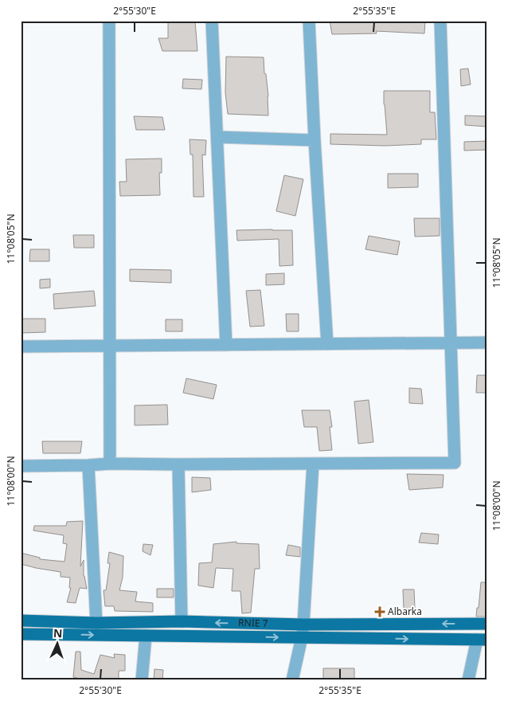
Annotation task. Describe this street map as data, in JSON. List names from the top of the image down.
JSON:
{
  "streets": {
    "main road": ["RNIE 7"]
  },
  "places": {
    "health": ["Albarka"]
  },
  "north": "top",
  "coordinates": [
    "2°55'30\"E",
    "2°55'35\"E",
    "11°08'05\"N",
    "11°08'00\"N"
  ]
}
